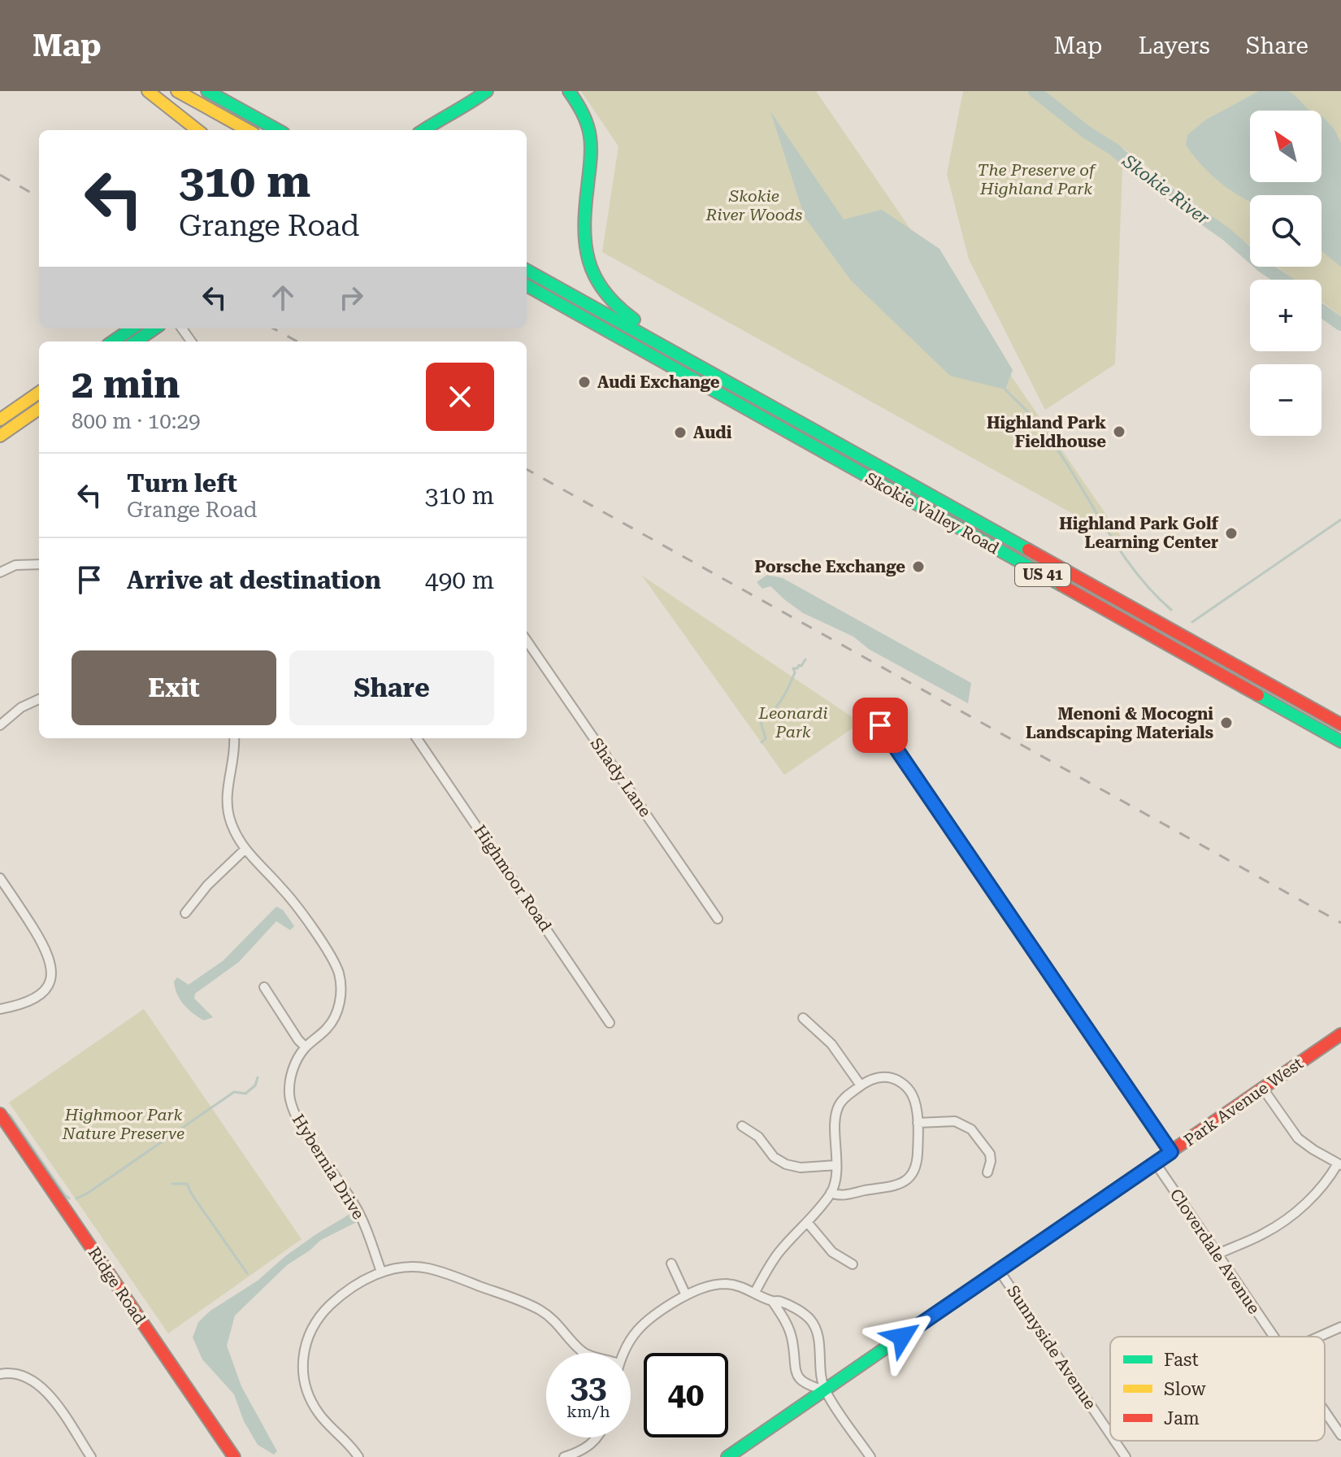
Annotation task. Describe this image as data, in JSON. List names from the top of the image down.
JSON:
{
  "streets": {
    "main road": [
      "Skokie Valley Road",
      "US 41",
      "Park Avenue West",
      "Ridge Road"
    ],
    "street": [
      "Shady Lane",
      "Highmoor Road",
      "Hybernia Drive",
      "Cloverdale Avenue",
      "Sunnyside Avenue"
    ]
  },
  "crossings": [
    ["Park Avenue West", "Cloverdale Avenue"],
    ["Park Avenue West", "Sunnyside Avenue"]
  ],
  "water": ["Skokie River"],
  "parks": [
    "The Preserve of Highland Park",
    "Skokie River Woods",
    "Leonardi Park",
    "Highmoor Park Nature Preserve"
  ],
  "places": [
    "Audi Exchange",
    "Highland Park Fieldhouse",
    "Audi",
    "Highland Park Golf Learning Center",
    "Porsche Exchange",
    "Menoni & Mocogni Landscaping Materials"
  ],
  "legend": ["Fast", "Slow", "Jam"],
  "north": "top left",
  "page": {
    "header": "Map",
    "nav": ["Map", "Layers", "Share"],
    "map_buttons": ["+", "−"],
    "turn": ["310 m", "Grange Road"],
    "heading": ["2 min", "800 m · 10:29"],
    "list": [
      {
        "name": "Turn left",
        "note": "Grange Road",
        "value": "310 m"
      },
      {
        "name": "Arrive at destination",
        "value": "490 m"
      }
    ],
    "buttons": ["Exit", "Share"],
    "speed": "33 km/h",
    "limit": "40"
  }
}
